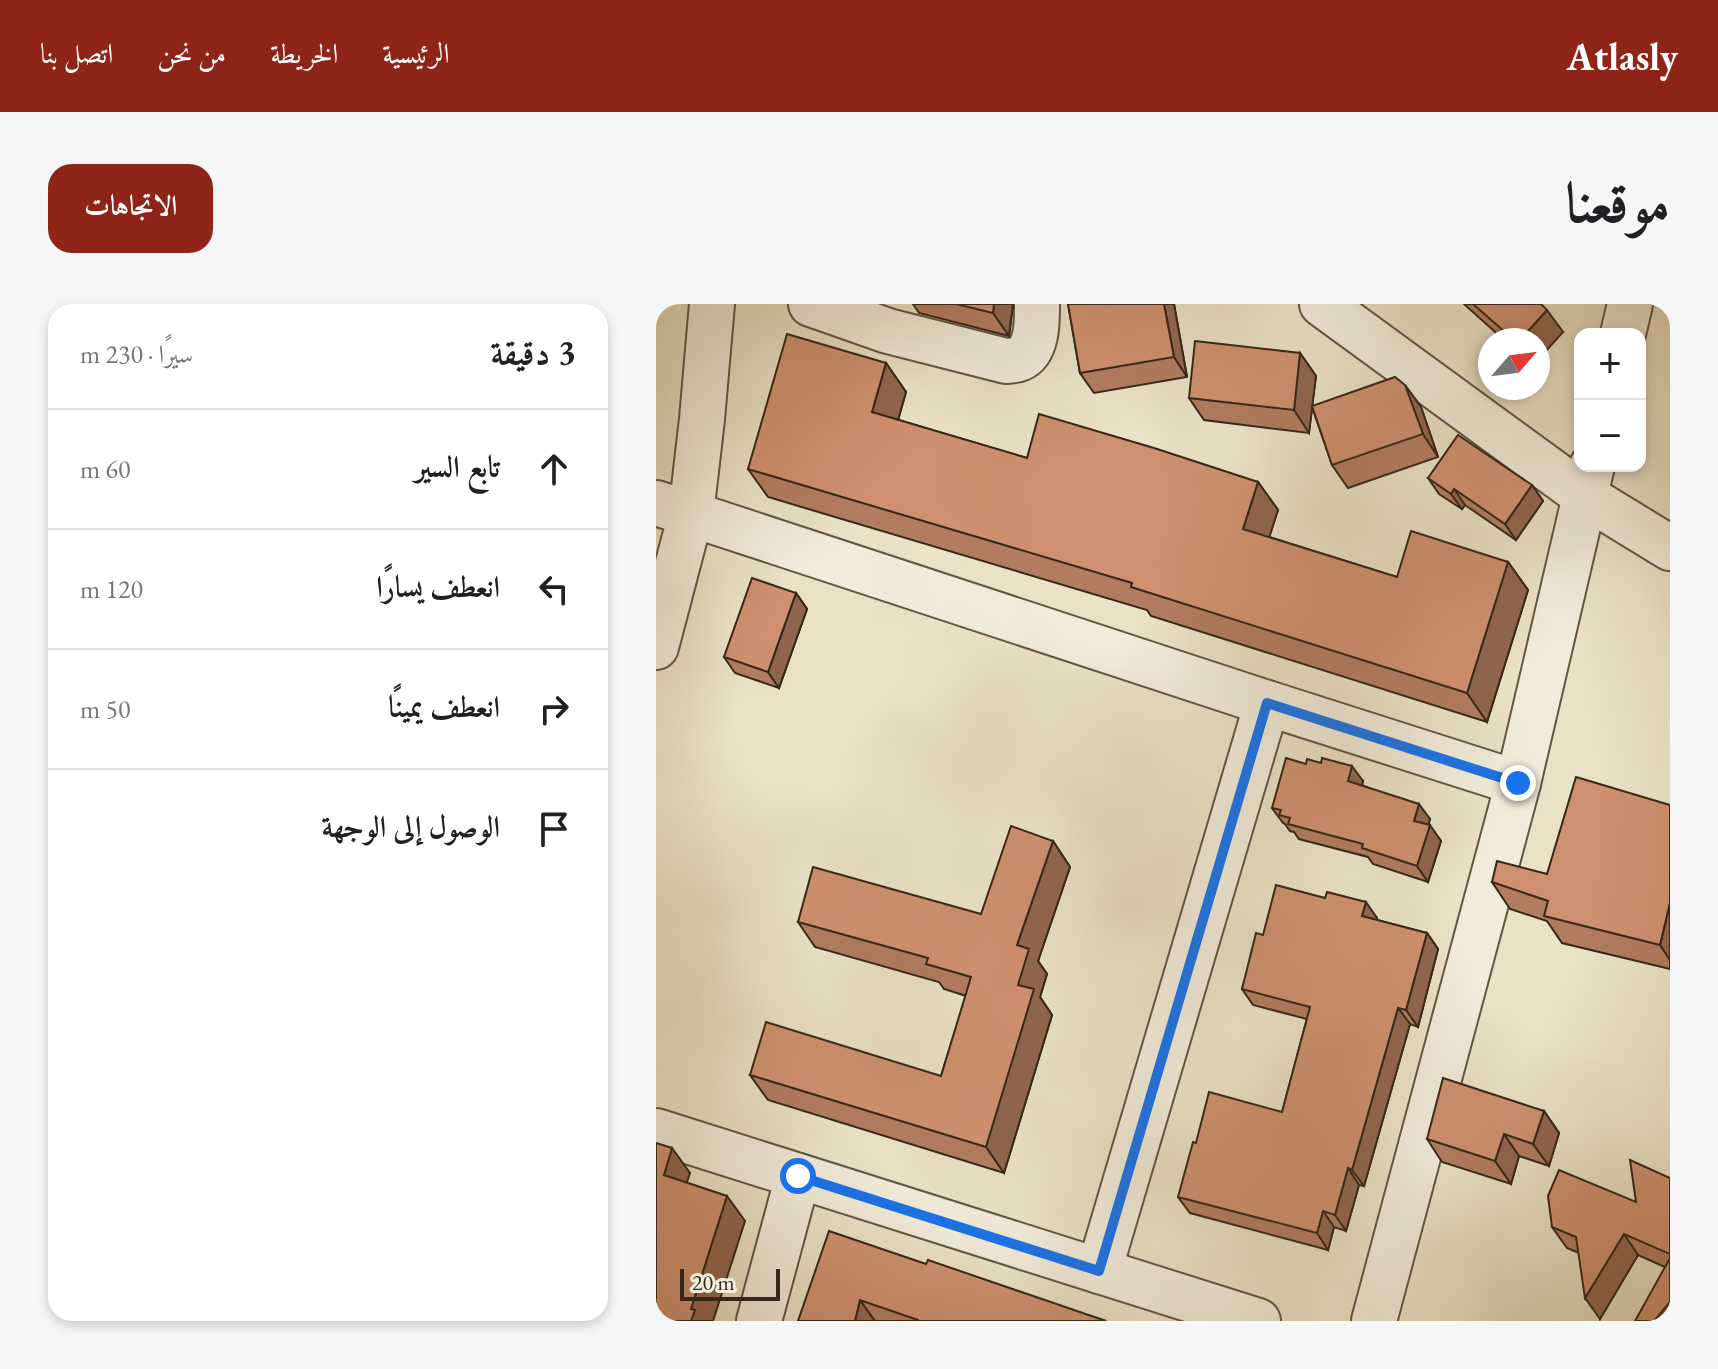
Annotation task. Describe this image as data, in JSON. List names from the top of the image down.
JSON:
{
  "scale_bar": "20 m",
  "north": "top right",
  "page": {
    "header": "Atlasly",
    "nav": [
      "الرئيسية",
      "الخريطة",
      "من نحن",
      "اتصل بنا"
    ],
    "title": "موقعنا",
    "buttons": "الاتجاهات",
    "heading": ["3 دقيقة", "سيرًا · 230 m"],
    "map_buttons": ["+", "−"],
    "list": [
      ["تابع السير", "60 m"],
      ["انعطف يسارًا", "120 m"],
      ["انعطف يمينًا", "50 m"],
      "الوصول إلى الوجهة"
    ],
    "scale": "20 m"
  }
}
